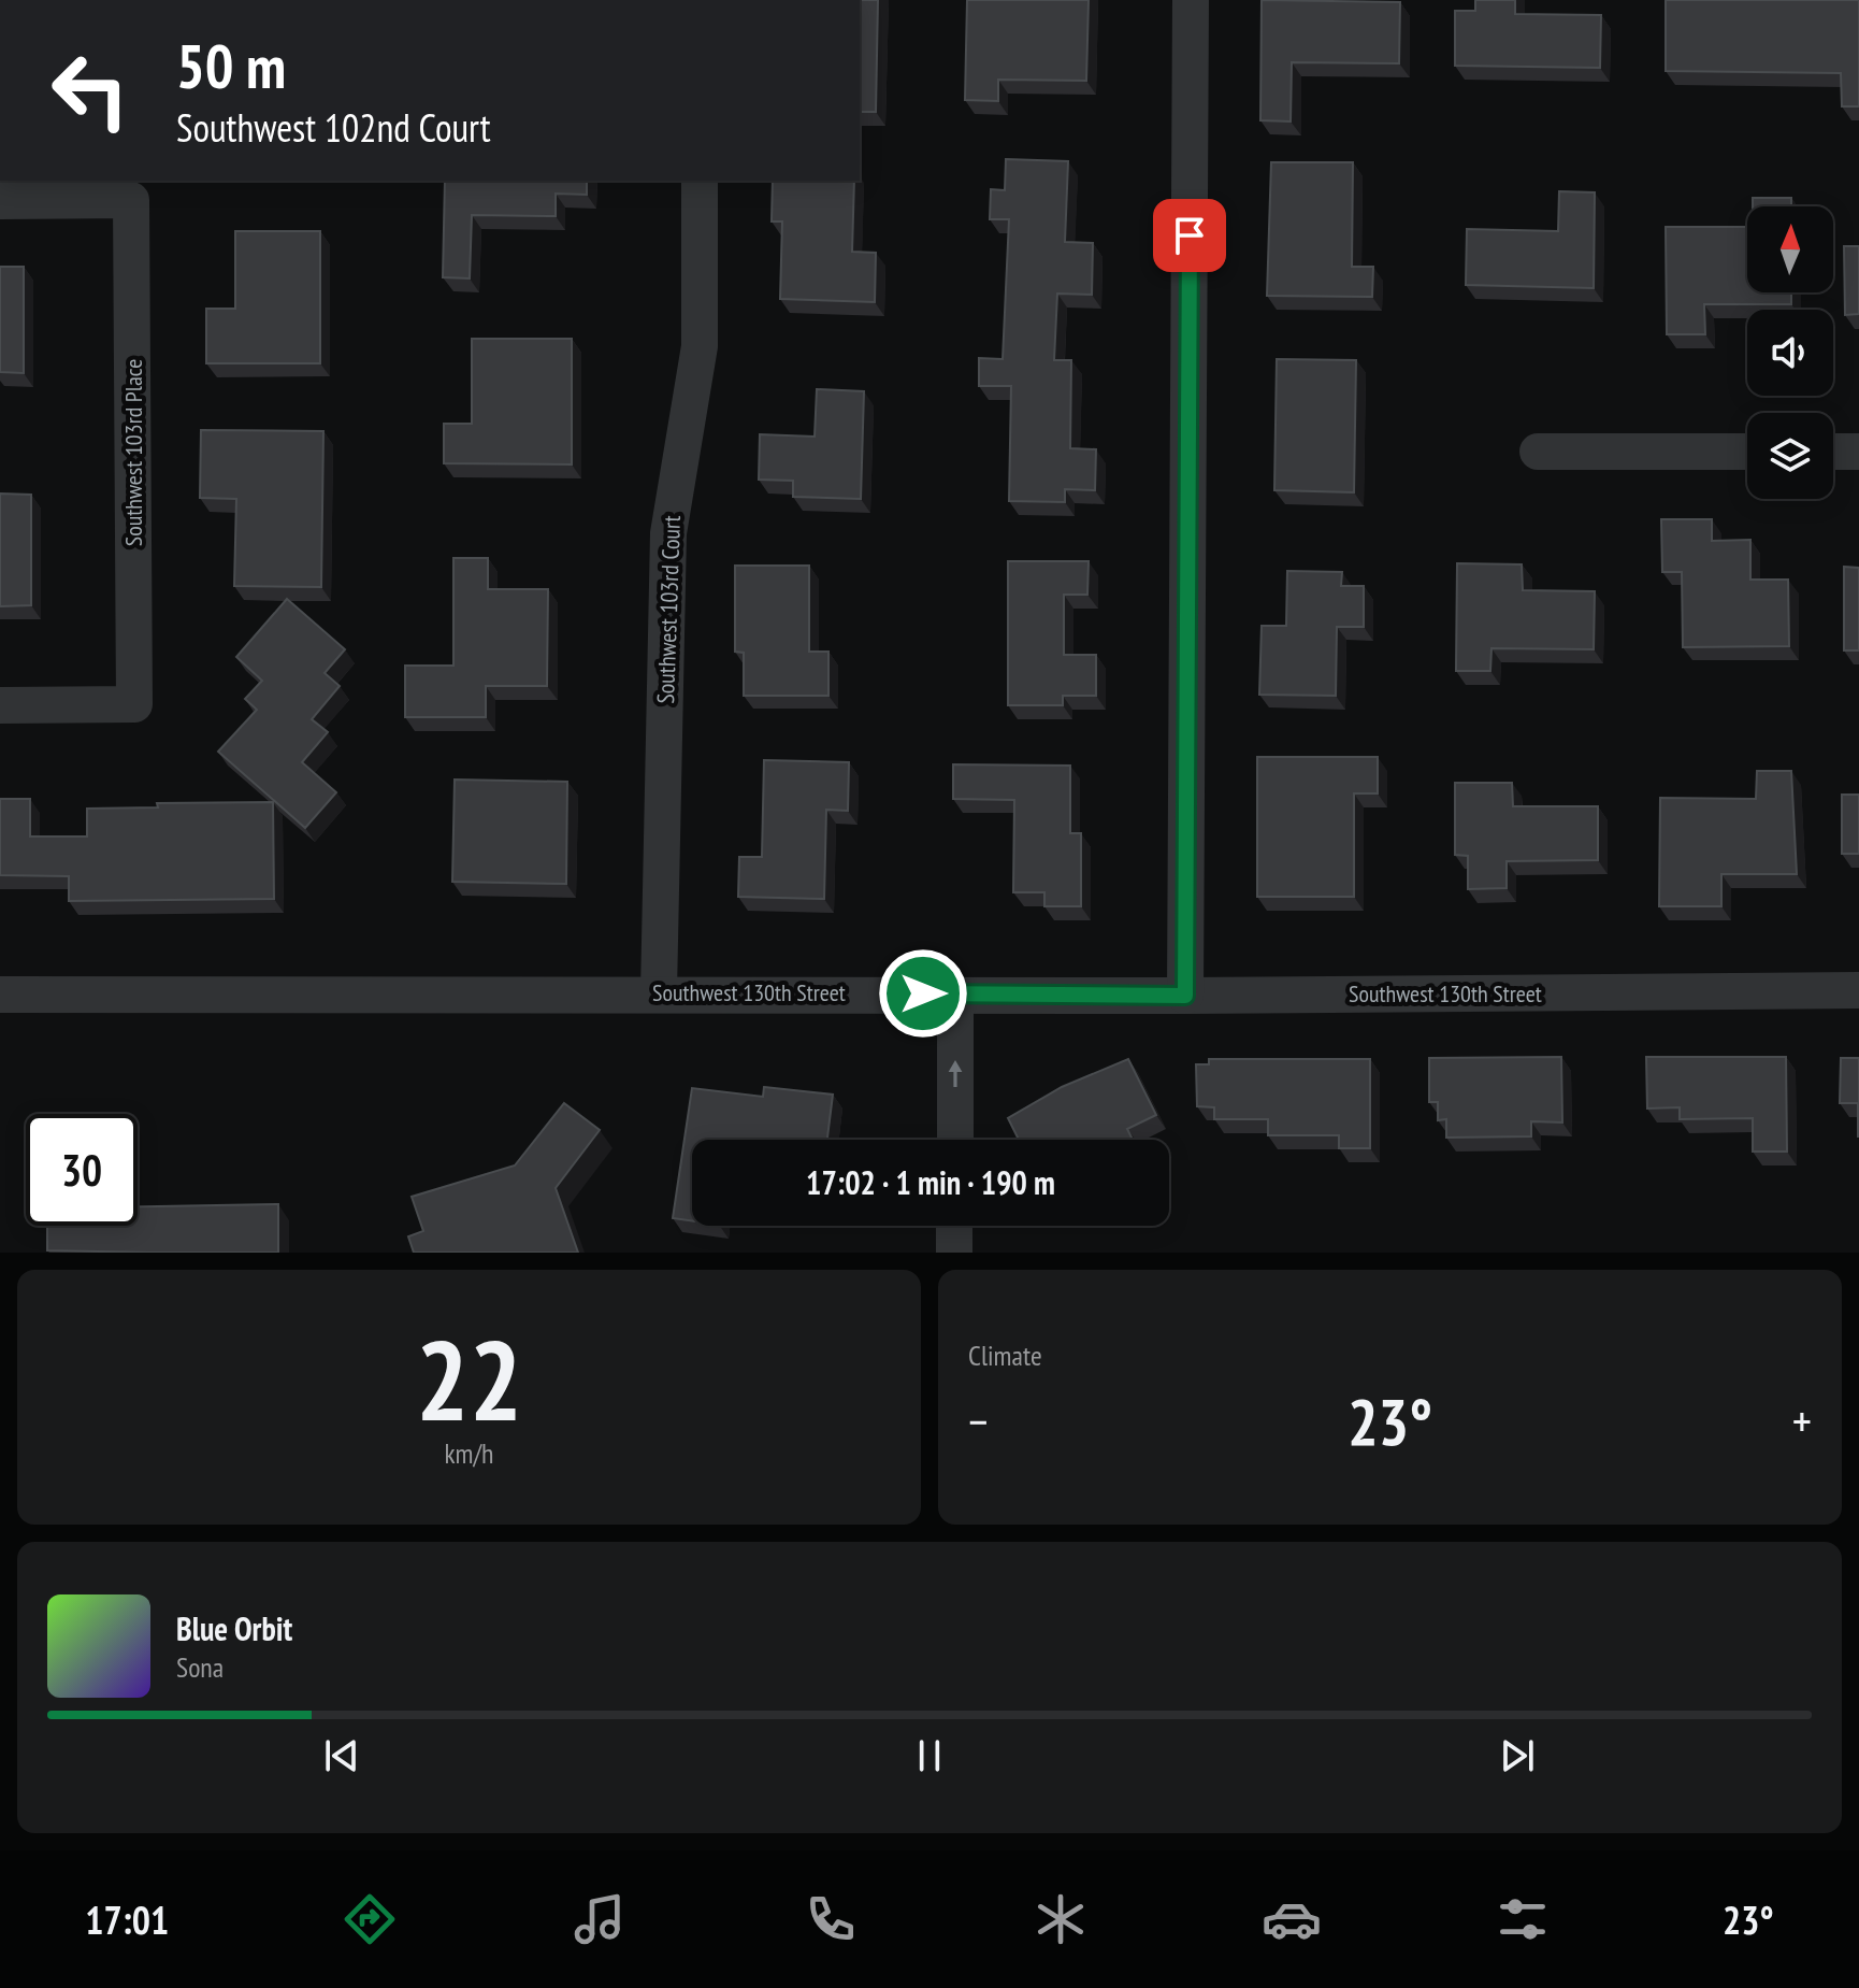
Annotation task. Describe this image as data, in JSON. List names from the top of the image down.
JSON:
{
  "streets": {
    "street": ["Southwest 103rd Place", "Southwest 103rd Court", "Southwest 130th Street"]
  },
  "crossings": [
    ["Southwest 103rd Court", "Southwest 130th Street"]
  ],
  "north": "top",
  "page": {
    "turn": ["50 m", "Southwest 102nd Court"],
    "limit": "30",
    "trip": "17:02 · 1 min · 190 m",
    "tile": [
      ["22", "km/h"],
      "Climate"
    ],
    "heat": ["−", "23°", "+"],
    "song": ["Blue Orbit", "Sona"],
    "tabs": ["17:01", "23°"]
  }
}
